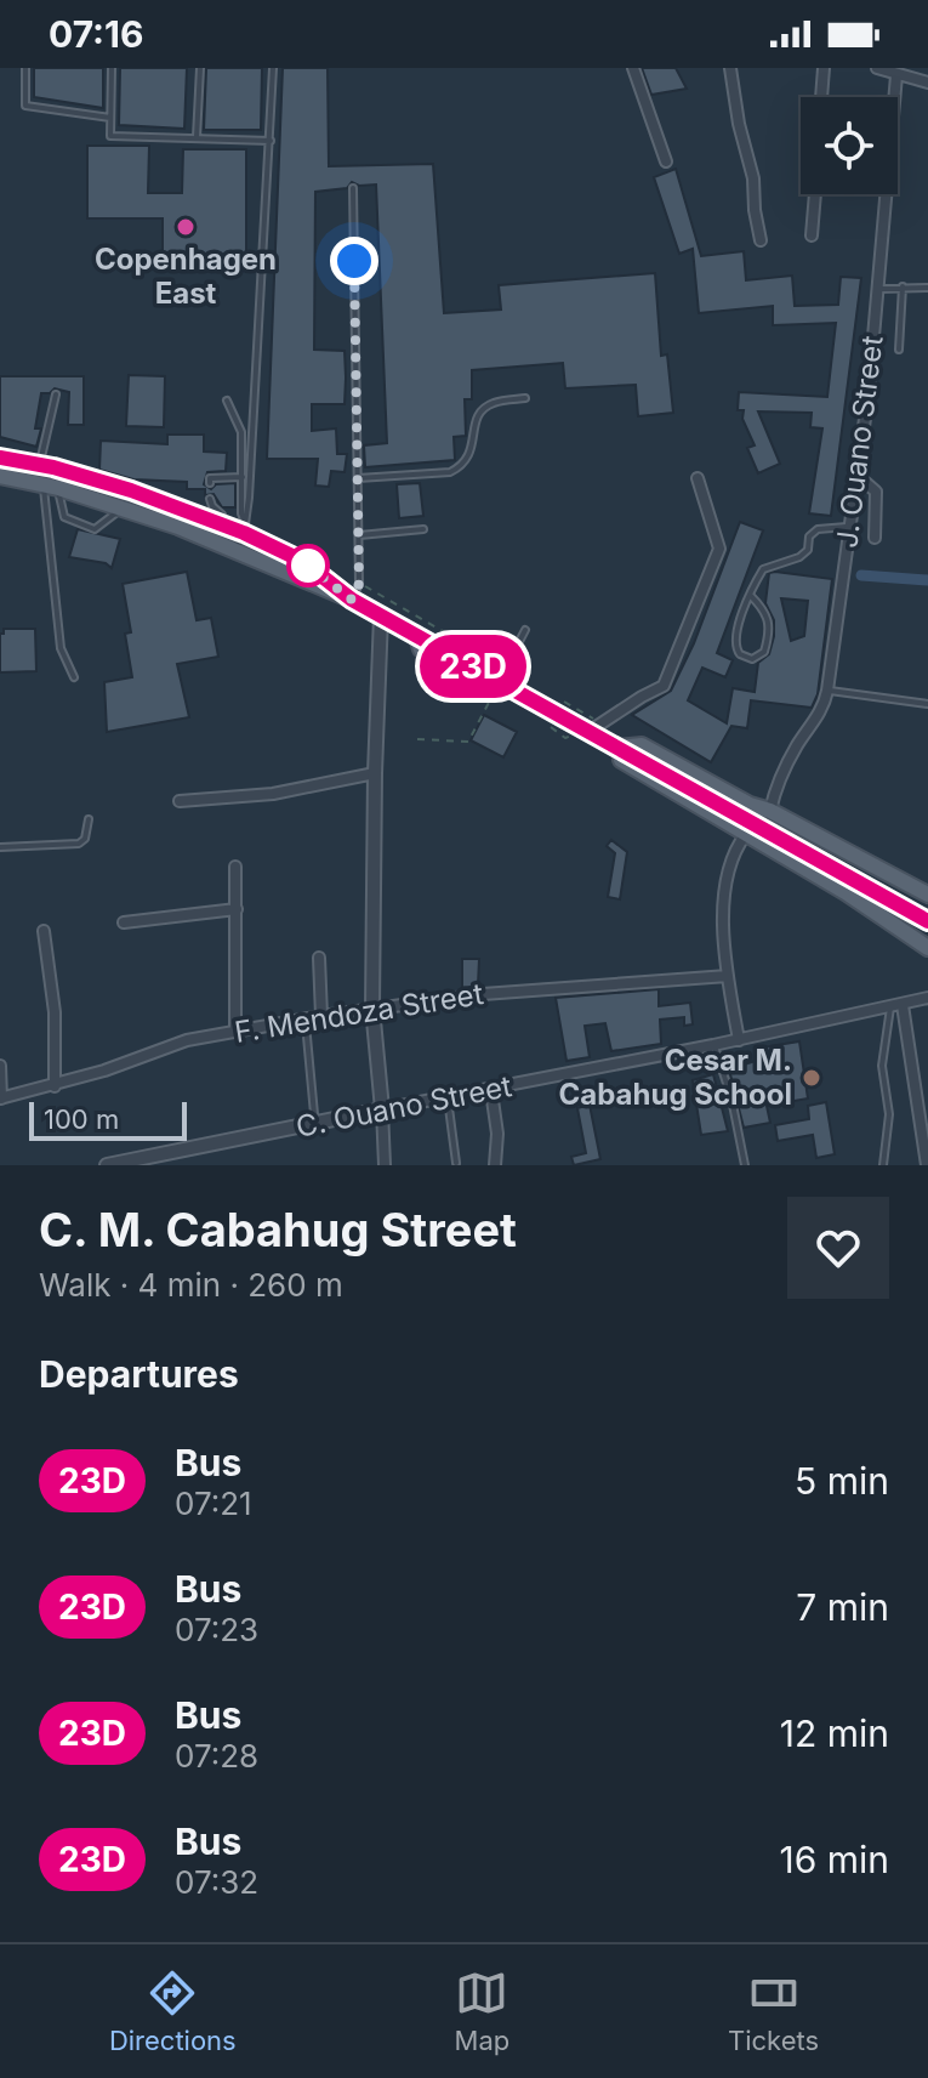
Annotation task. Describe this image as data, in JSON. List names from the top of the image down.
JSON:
{
  "streets": {
    "street": ["J. Ouano Street", "F. Mendoza Street", "C. Ouano Street"]
  },
  "places": ["Copenhagen East", "Cesar M. Cabahug School"],
  "lines": ["bus line 23D"],
  "scale_bar": "100 m",
  "page": {
    "status": "07:16",
    "on_map": "23D",
    "scale": "100 m",
    "heading": [
      ["C. M. Cabahug Street", "Walk · 4 min · 260 m"],
      "Departures"
    ],
    "list": [
      {
        "mark": "23D",
        "name": "Bus",
        "note": "07:21",
        "value": "5 min"
      },
      {
        "mark": "23D",
        "name": "Bus",
        "note": "07:23",
        "value": "7 min"
      },
      {
        "mark": "23D",
        "name": "Bus",
        "note": "07:28",
        "value": "12 min"
      },
      {
        "mark": "23D",
        "name": "Bus",
        "note": "07:32",
        "value": "16 min"
      }
    ],
    "tabs": ["Directions", "Map", "Tickets"]
  }
}
